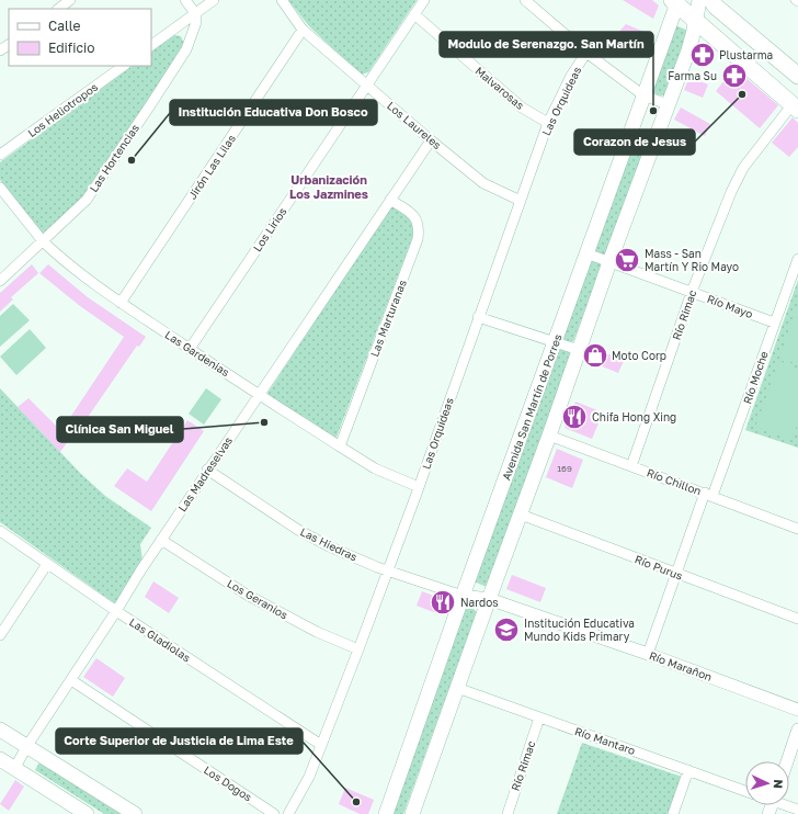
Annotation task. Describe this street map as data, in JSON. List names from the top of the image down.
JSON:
{
  "streets": {
    "main road": ["Avenida San Martín de Porres"],
    "street": [
      "Malvarosas",
      "Las Orquideas",
      "Los Heliotropos",
      "Los Laureles",
      "Las Hortencias",
      "Jirón Las Lilas",
      "Los Lirios",
      "Río Mayo",
      "Río Rimac",
      "Las Marturanas",
      "Las Gardenias",
      "Río Moche",
      "Las Madreselvas",
      "Río Chillon",
      "Las Hiedras",
      "Río Purus",
      "Los Geranios",
      "Las Gladiolas",
      "Río Marañon",
      "Río Mantaro",
      "Los Dogos"
    ]
  },
  "crossings": [
    ["Malvarosas", "Las Orquideas"],
    ["Malvarosas", "Los Lirios"],
    ["Las Orquideas", "Los Laureles"],
    ["Las Orquideas", "Las Gardenias"],
    ["Las Orquideas", "Las Hiedras"],
    ["Las Orquideas", "Los Geranios"],
    ["Las Orquideas", "Las Gladiolas"],
    ["Los Laureles", "Jirón Las Lilas"],
    ["Los Laureles", "Los Lirios"],
    ["Los Laureles", "Las Madreselvas"],
    ["Las Hortencias", "Las Gardenias"],
    ["Jirón Las Lilas", "Las Gardenias"],
    ["Los Lirios", "Las Gardenias"],
    ["Río Mayo", "Río Rimac"],
    ["Río Mayo", "Río Moche"],
    ["Río Mayo", "Avenida San Martín de Porres"],
    ["Río Rimac", "Río Chillon"],
    ["Río Rimac", "Río Mantaro"],
    ["Las Marturanas", "Las Gardenias"],
    ["Las Marturanas", "Las Madreselvas"],
    ["Las Gardenias", "Las Madreselvas"],
    ["Río Moche", "Río Chillon"],
    ["Río Moche", "Río Purus"],
    ["Río Moche", "Río Marañon"],
    ["Avenida San Martín de Porres", "Las Hiedras"],
    ["Avenida San Martín de Porres", "Río Marañon"],
    ["Las Madreselvas", "Las Hiedras"],
    ["Las Madreselvas", "Los Geranios"],
    ["Las Madreselvas", "Las Gladiolas"],
    ["Las Madreselvas", "Los Dogos"],
    ["Las Hiedras", "Río Marañon"]
  ],
  "districts": ["Urbanización Los Jazmines"],
  "places": {
    "pharmacy": ["Plustarma", "Farma Su"],
    "other": [
      "Corazon de Jesus",
      "Modulo de Serenazgo. San Martín",
      "Institución Educativa Don Bosco",
      "Clínica San Miguel",
      "Corte Superior de Justicia de Lima Este"
    ],
    "supermarket": ["Mass - San Martín Y Rio Mayo"],
    "shop": ["Moto Corp"],
    "restaurant": ["Chifa Hong Xing", "Nardos"],
    "school or university": ["Institución Educativa Mundo Kids Primary"]
  },
  "house_numbers": ["169"],
  "legend": ["Calle", "Edificio"],
  "north": "right"
}
